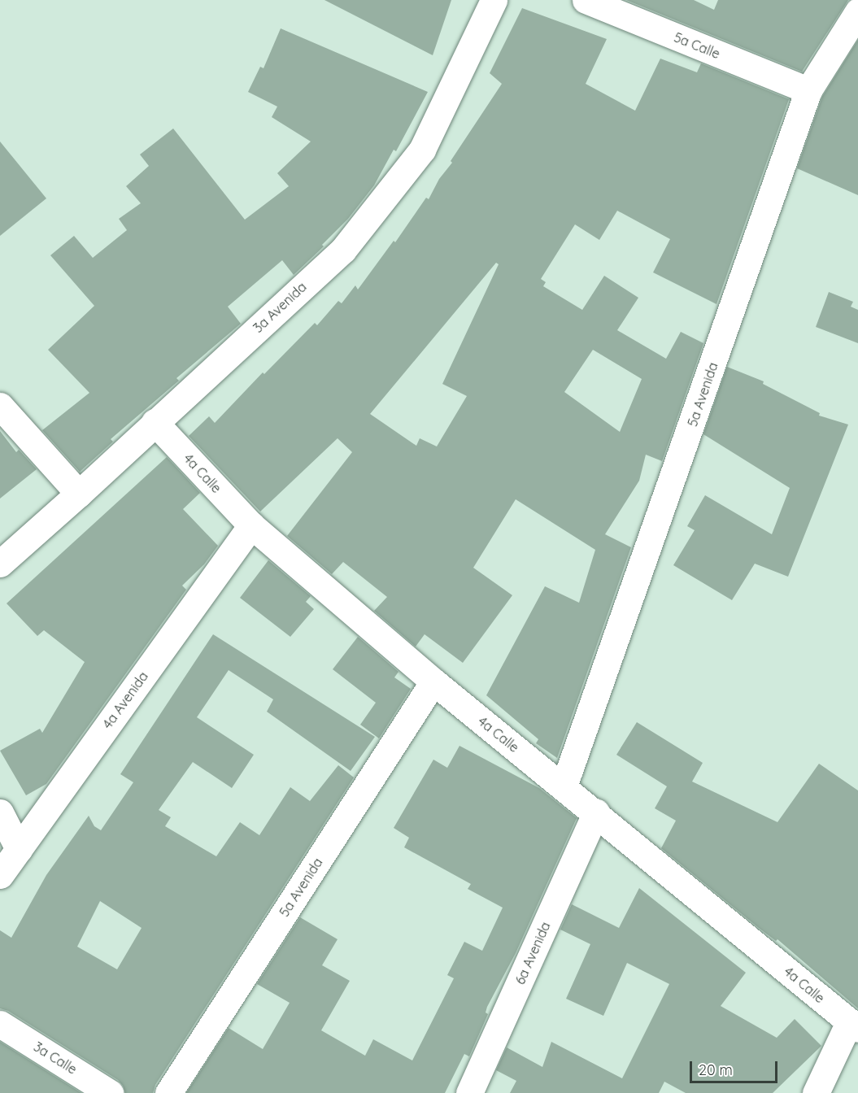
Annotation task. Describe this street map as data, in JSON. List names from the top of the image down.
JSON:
{
  "streets": {
    "street": [
      "5a Calle",
      "3a Avenida",
      "5a Avenida",
      "4a Calle",
      "4a Avenida",
      "6a Avenida",
      "3a Calle"
    ]
  },
  "crossings": [
    ["5a Calle", "5a Avenida"],
    ["3a Avenida", "4a Calle"],
    ["5a Avenida", "4a Calle"],
    ["4a Calle", "4a Avenida"],
    ["4a Calle", "6a Avenida"]
  ],
  "scale_bar": "20 m"
}
